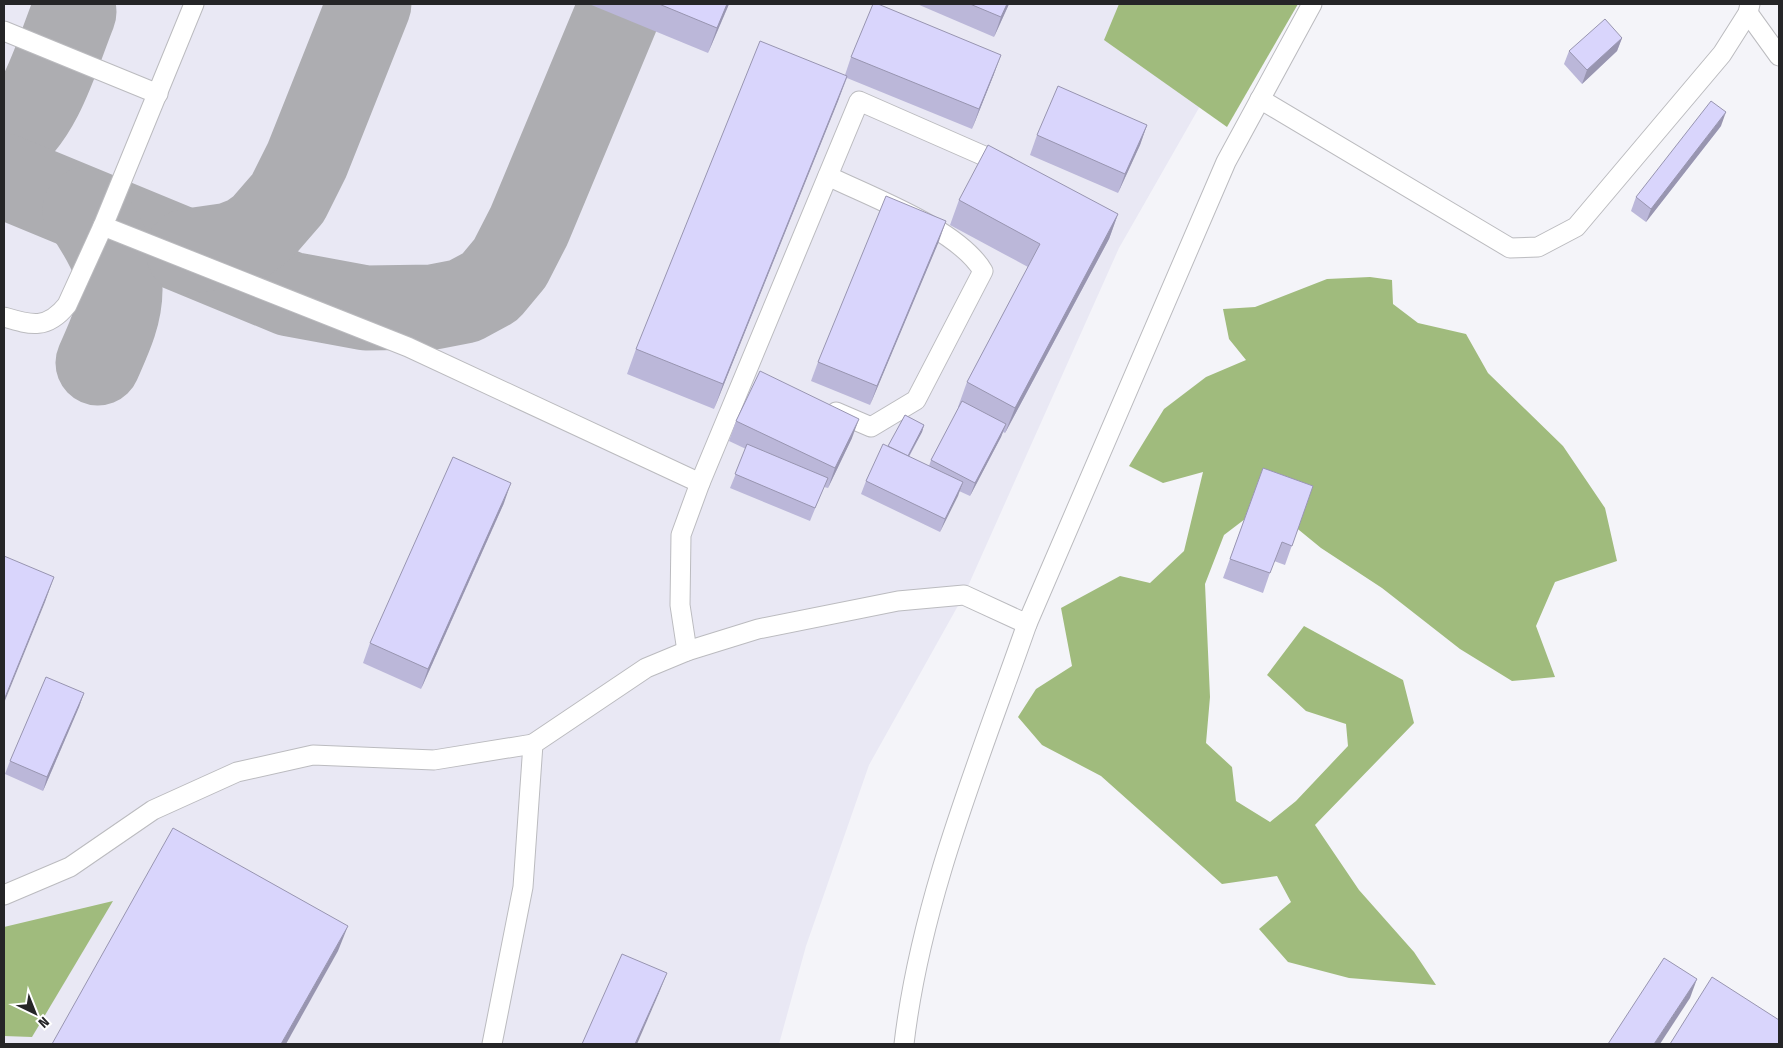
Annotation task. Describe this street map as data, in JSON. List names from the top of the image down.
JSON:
{
  "north": "bottom right"
}
